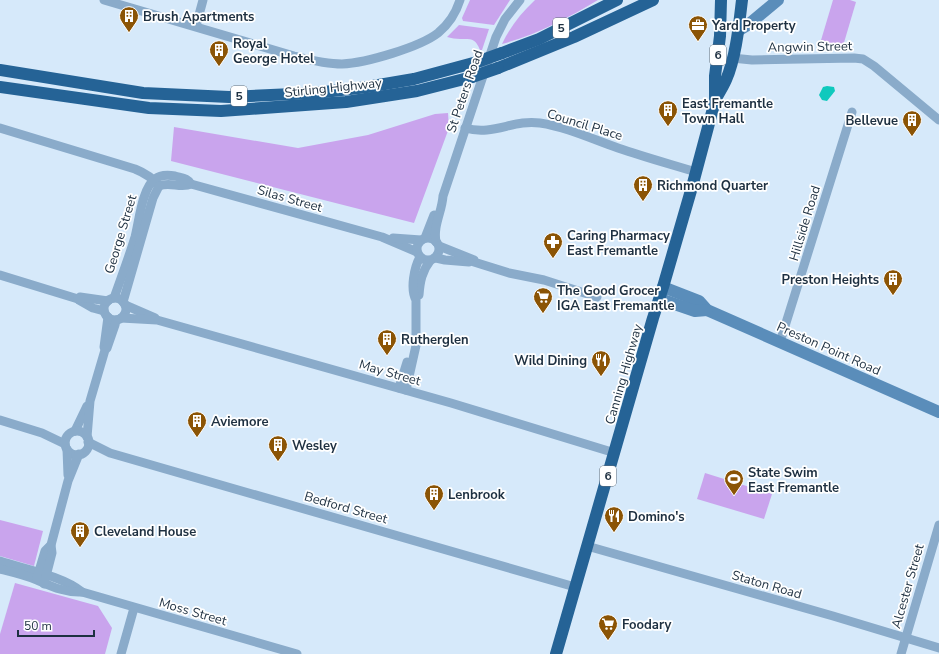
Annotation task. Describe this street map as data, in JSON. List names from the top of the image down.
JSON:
{
  "streets": {
    "highway": [
      "5",
      "6",
      "Stirling Highway",
      "Canning Highway"
    ],
    "main road": ["Preston Point Road"],
    "street": [
      "Angwin Street",
      "St Peters Road",
      "Council Place",
      "Silas Street",
      "Hillside Road",
      "George Street",
      "May Street",
      "Bedford Street",
      "Staton Road",
      "Alcester Street",
      "Moss Street"
    ]
  },
  "crossings": [
    ["Angwin Street", "Canning Highway"],
    ["St Peters Road", "Council Place"],
    ["St Peters Road", "Silas Street"],
    ["Council Place", "Canning Highway"],
    ["Silas Street", "George Street"],
    ["Hillside Road", "Preston Point Road"],
    ["George Street", "May Street"],
    ["Preston Point Road", "Canning Highway"],
    ["May Street", "Canning Highway"],
    ["Canning Highway", "Bedford Street"],
    ["Canning Highway", "Staton Road"],
    ["Staton Road", "Alcester Street"]
  ],
  "places": {
    "building": [
      "Brush Apartments",
      "Royal George Hotel",
      "East Fremantle Town Hall",
      "Bellevue",
      "Richmond Quarter",
      "Preston Heights",
      "Rutherglen",
      "Aviemore",
      "Wesley",
      "Lenbrook",
      "Cleveland House"
    ],
    "office": ["Yard Property"],
    "pharmacy": ["Caring Pharmacy East Fremantle"],
    "supermarket": ["The Good Grocer IGA East Fremantle", "Foodary"],
    "restaurant": ["Wild Dining", "Domino's"],
    "sports": ["State Swim East Fremantle"]
  },
  "scale_bar": "50 m"
}
